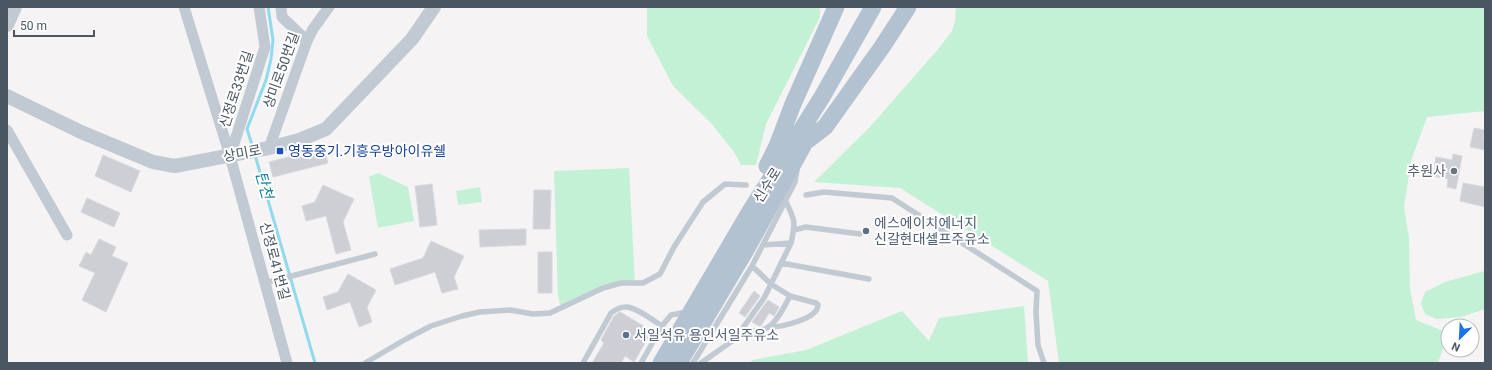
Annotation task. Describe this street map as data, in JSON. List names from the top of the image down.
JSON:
{
  "streets": {
    "main road": ["신수로"],
    "street": [
      "상미로50번길",
      "신정로33번길",
      "상미로",
      "신정로41번길"
    ]
  },
  "crossings": [
    ["상미로50번길", "상미로"],
    ["신정로33번길", "상미로"],
    ["신정로33번길", "신정로41번길"],
    ["상미로", "신정로41번길"]
  ],
  "water": ["탄천"],
  "places": {
    "transit": ["영동중기.기흥우방아이유쉘"],
    "other": ["추원사", "에스에이치에너지 신갈현대셀프주유소", "서일석유 용인서일주유소"]
  },
  "scale_bar": "50 m",
  "north": "bottom left"
}
